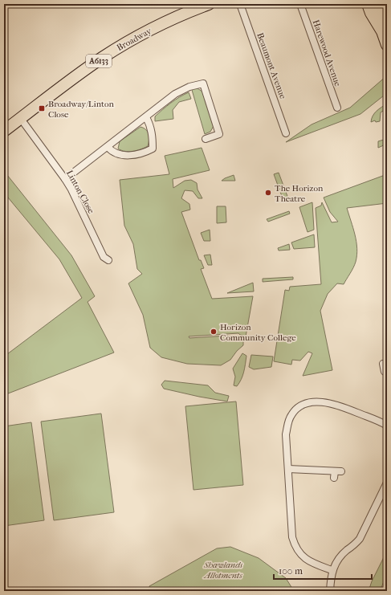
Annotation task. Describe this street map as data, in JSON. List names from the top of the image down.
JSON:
{
  "streets": {
    "highway": ["Broadway", "A6133"],
    "street": ["Harewood Avenue", "Beaumont Avenue", "Linton Close"]
  },
  "crossings": [
    ["Broadway", "Linton Close"]
  ],
  "parks": ["Shawlands Allotments"],
  "places": {
    "transit": ["Broadway/Linton Close"],
    "other": ["The Horizon Theatre", "Horizon Community College"]
  },
  "scale_bar": "100 m"
}
